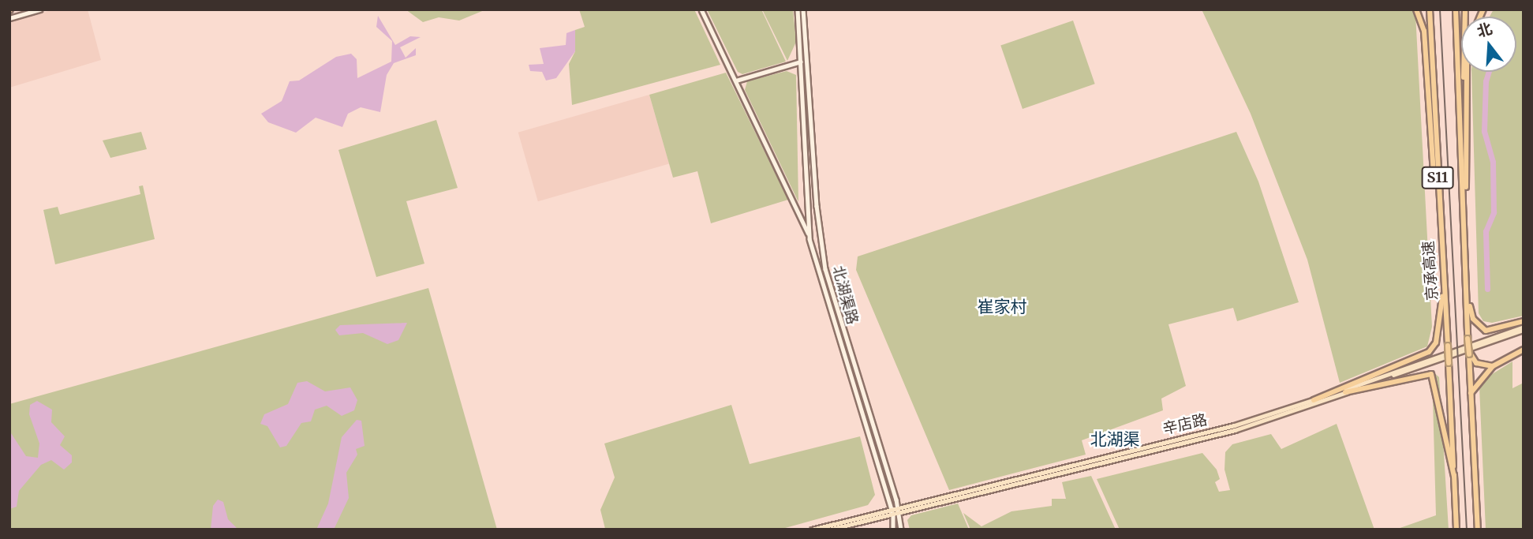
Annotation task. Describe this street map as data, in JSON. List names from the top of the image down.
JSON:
{
  "streets": {
    "highway": ["S11", "京承高速"],
    "main road": ["北湖渠路", "辛店路"]
  },
  "crossings": [
    ["北湖渠路", "辛店路"]
  ],
  "districts": ["崔家村", "北湖渠"],
  "north": "top"
}
